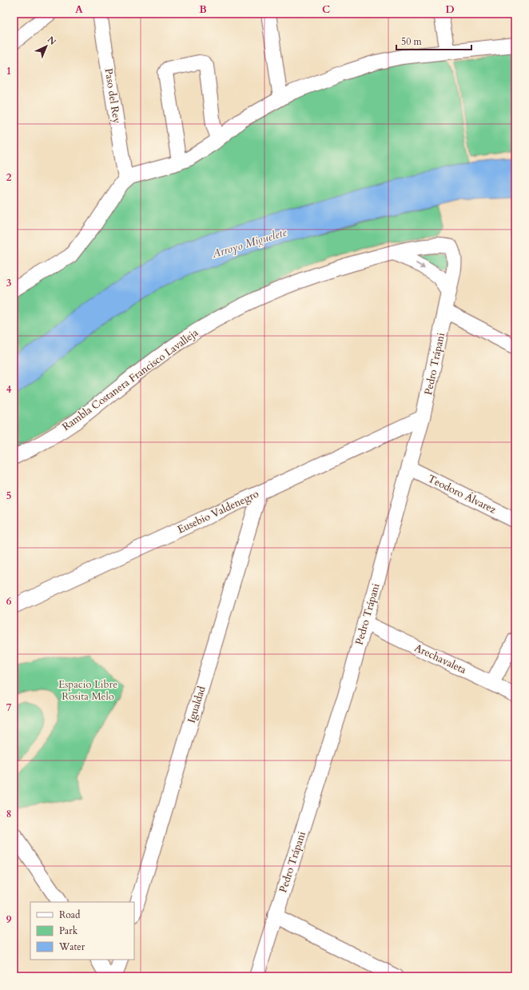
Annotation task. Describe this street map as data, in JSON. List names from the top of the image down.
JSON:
{
  "streets": {
    "street": [
      "Paso del Rey",
      "Pedro Trápani",
      "Rambla Costanera Francisco Lavalleja",
      "Teodoro Álvarez",
      "Eusebio Valdenegro",
      "Arechavaleta",
      "Igualdad"
    ]
  },
  "crossings": [
    ["Pedro Trápani", "Rambla Costanera Francisco Lavalleja"],
    ["Pedro Trápani", "Teodoro Álvarez"],
    ["Pedro Trápani", "Eusebio Valdenegro"],
    ["Pedro Trápani", "Arechavaleta"],
    ["Eusebio Valdenegro", "Igualdad"]
  ],
  "water": ["Arroyo Miguelete"],
  "parks": ["Espacio Libre Rosita Melo"],
  "legend": ["Road", "Park", "Water"],
  "scale_bar": "50 m",
  "north": "top right",
  "grid": {
    "columns": [
      "A",
      "B",
      "C",
      "D"
    ],
    "rows": [
      "1",
      "2",
      "3",
      "4",
      "5",
      "6",
      "7",
      "8",
      "9"
    ]
  }
}
